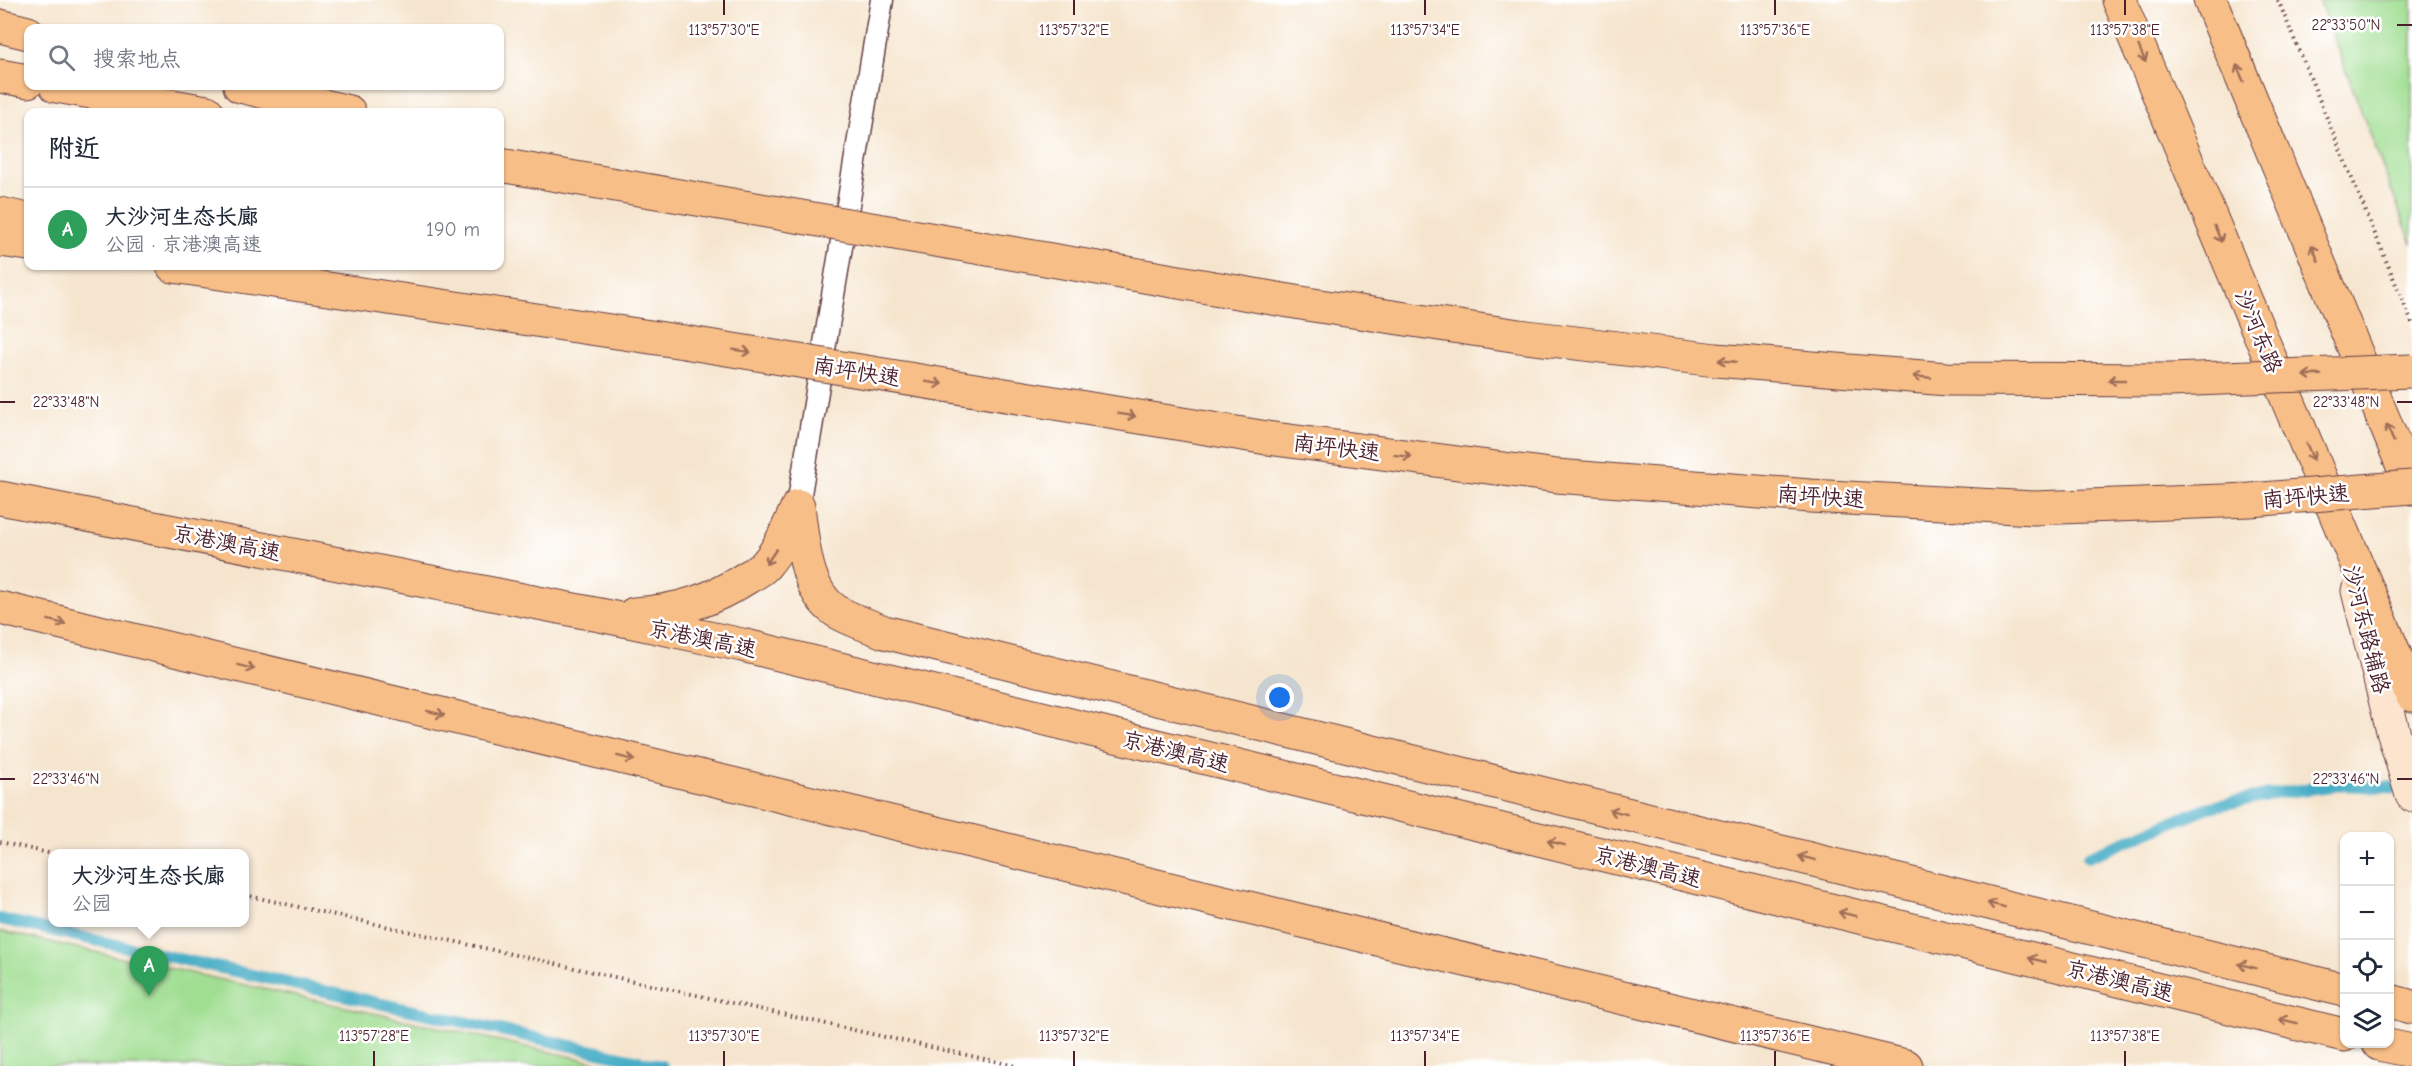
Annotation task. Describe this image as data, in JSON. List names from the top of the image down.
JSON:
{
  "streets": {
    "main road": [
      "沙河东路",
      "南坪快速",
      "京港澳高速",
      "沙河东路辅路"
    ]
  },
  "crossings": [
    ["沙河东路", "沙河东路辅路"]
  ],
  "page": {
    "search": "搜索地点",
    "heading": "附近",
    "list": [
      {
        "mark": "A",
        "name": "大沙河生态长廊",
        "note": "公园 · 京港澳高速",
        "value": "190 m"
      }
    ],
    "map_buttons": ["+", "−"],
    "popup": ["大沙河生态长廊", "公园"],
    "pins": "A"
  },
  "coordinates": [
    "22°33'50\"N",
    "113°57'30\"E",
    "113°57'32\"E",
    "113°57'34\"E",
    "113°57'36\"E",
    "113°57'38\"E",
    "22°33'48\"N",
    "22°33'46\"N",
    "113°57'28\"E"
  ]
}
